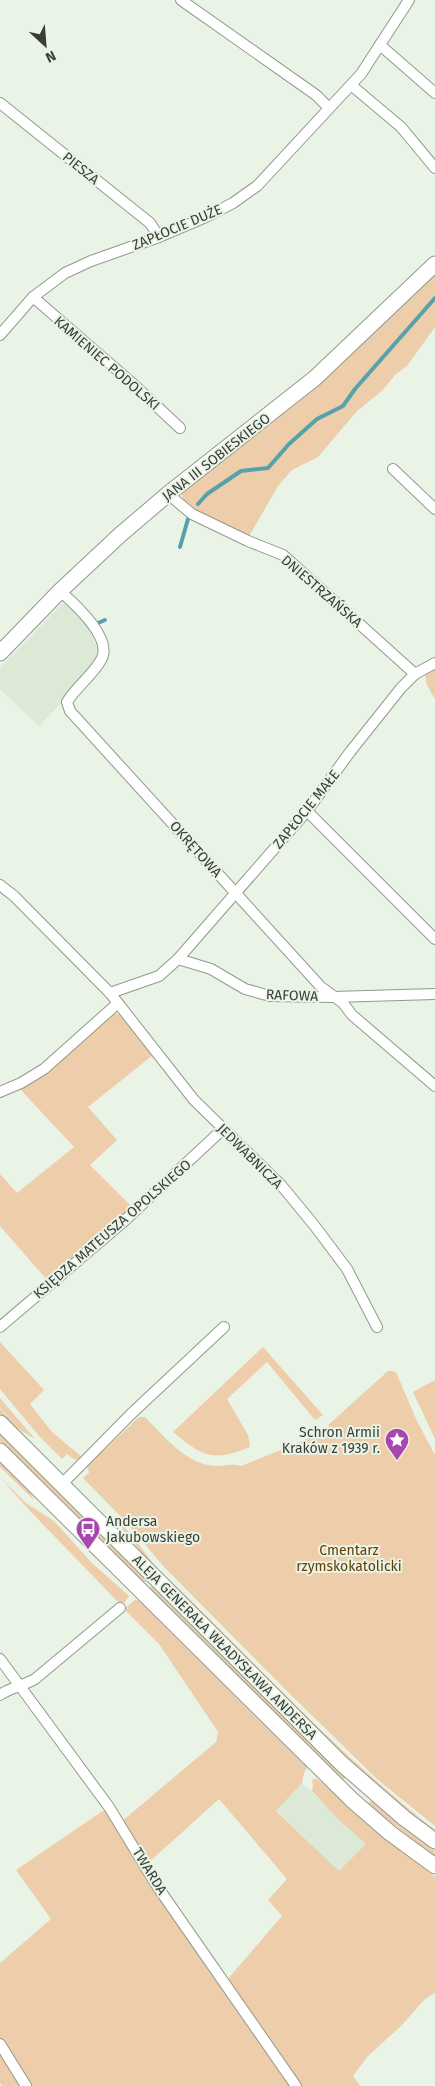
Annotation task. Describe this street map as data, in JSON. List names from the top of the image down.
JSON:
{
  "streets": {
    "main road": ["JANA III SOBIESKIEGO", "ALEJA GENERAŁA WŁADYSŁAWA ANDERSA"],
    "street": [
      "PIESZA",
      "ZAPŁOCIE DUŻE",
      "KAMIENIEC PODOLSKI",
      "DNIESTRZAŃSKA",
      "ZAPŁOCIE MAŁE",
      "OKRĘTOWA",
      "RAFOWA",
      "JEDWABNICZA",
      "KSIĘDZA MATEUSZA OPOLSKIEGO",
      "TWARDA"
    ]
  },
  "crossings": [
    ["PIESZA", "ZAPŁOCIE DUŻE"],
    ["ZAPŁOCIE DUŻE", "KAMIENIEC PODOLSKI"],
    ["JANA III SOBIESKIEGO", "DNIESTRZAŃSKA"],
    ["JANA III SOBIESKIEGO", "OKRĘTOWA"],
    ["DNIESTRZAŃSKA", "ZAPŁOCIE MAŁE"],
    ["ZAPŁOCIE MAŁE", "OKRĘTOWA"],
    ["ZAPŁOCIE MAŁE", "RAFOWA"],
    ["OKRĘTOWA", "RAFOWA"],
    ["JEDWABNICZA", "KSIĘDZA MATEUSZA OPOLSKIEGO"]
  ],
  "parks": ["Cmentarz rzymskokatolicki"],
  "places": {
    "place": ["Schron Armii Kraków z 1939 r."],
    "bus stop": ["Andersa Jakubowskiego"]
  },
  "north": "bottom right"
}
